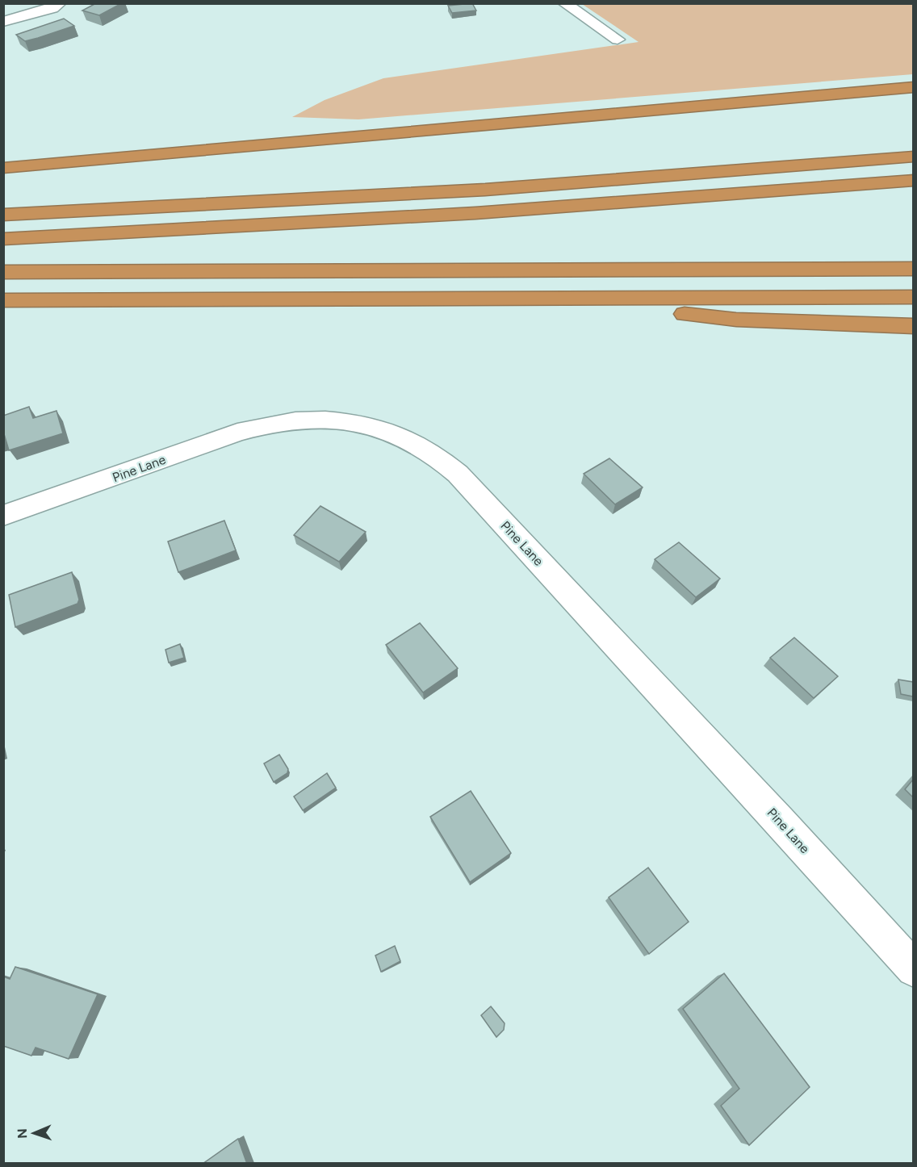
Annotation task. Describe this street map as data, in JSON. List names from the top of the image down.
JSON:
{
  "streets": {
    "street": ["Pine Lane"]
  },
  "north": "left"
}
